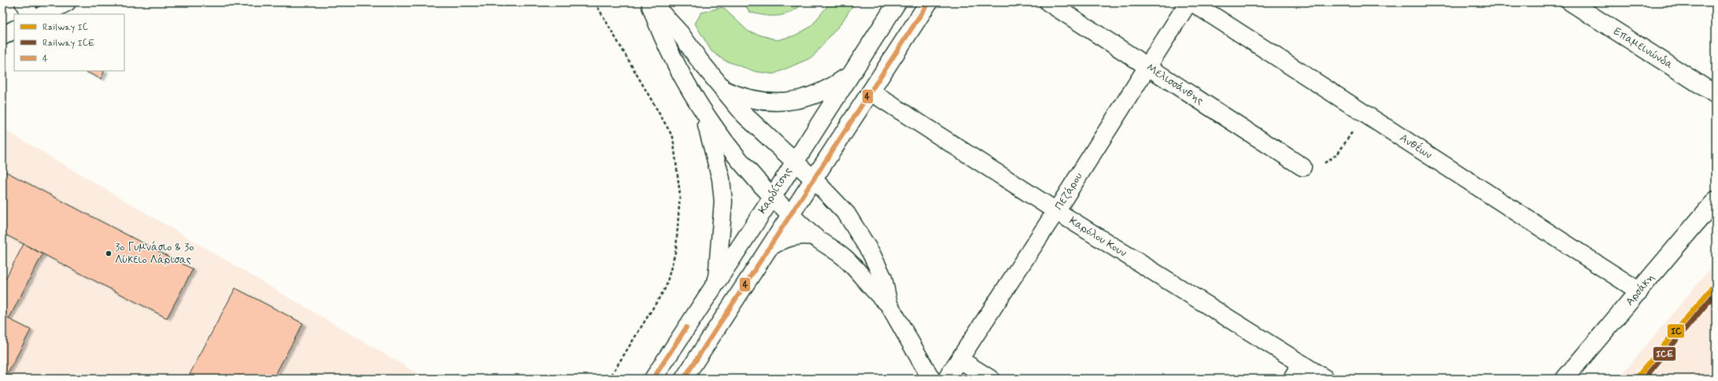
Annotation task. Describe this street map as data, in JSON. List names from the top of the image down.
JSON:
{
  "streets": {
    "street": [
      "Επαμεινώνδα",
      "Μελισσάνθης",
      "Ανθέων",
      "Καρδίτσης",
      "Πεζάρου",
      "Καρόλου Κουν",
      "Αρσάκη"
    ]
  },
  "crossings": [
    ["Μελισσάνθης", "Πεζάρου"],
    ["Ανθέων", "Αρσάκη"],
    ["Πεζάρου", "Καρόλου Κουν"]
  ],
  "places": ["3ο Γυμνάσιο & 3ο Λύκειο Λάρισας"],
  "lines": ["transit line 4", "rail line IC", "rail line ICE"],
  "legend": ["Railway IC", "Railway ICE", "4"]
}
